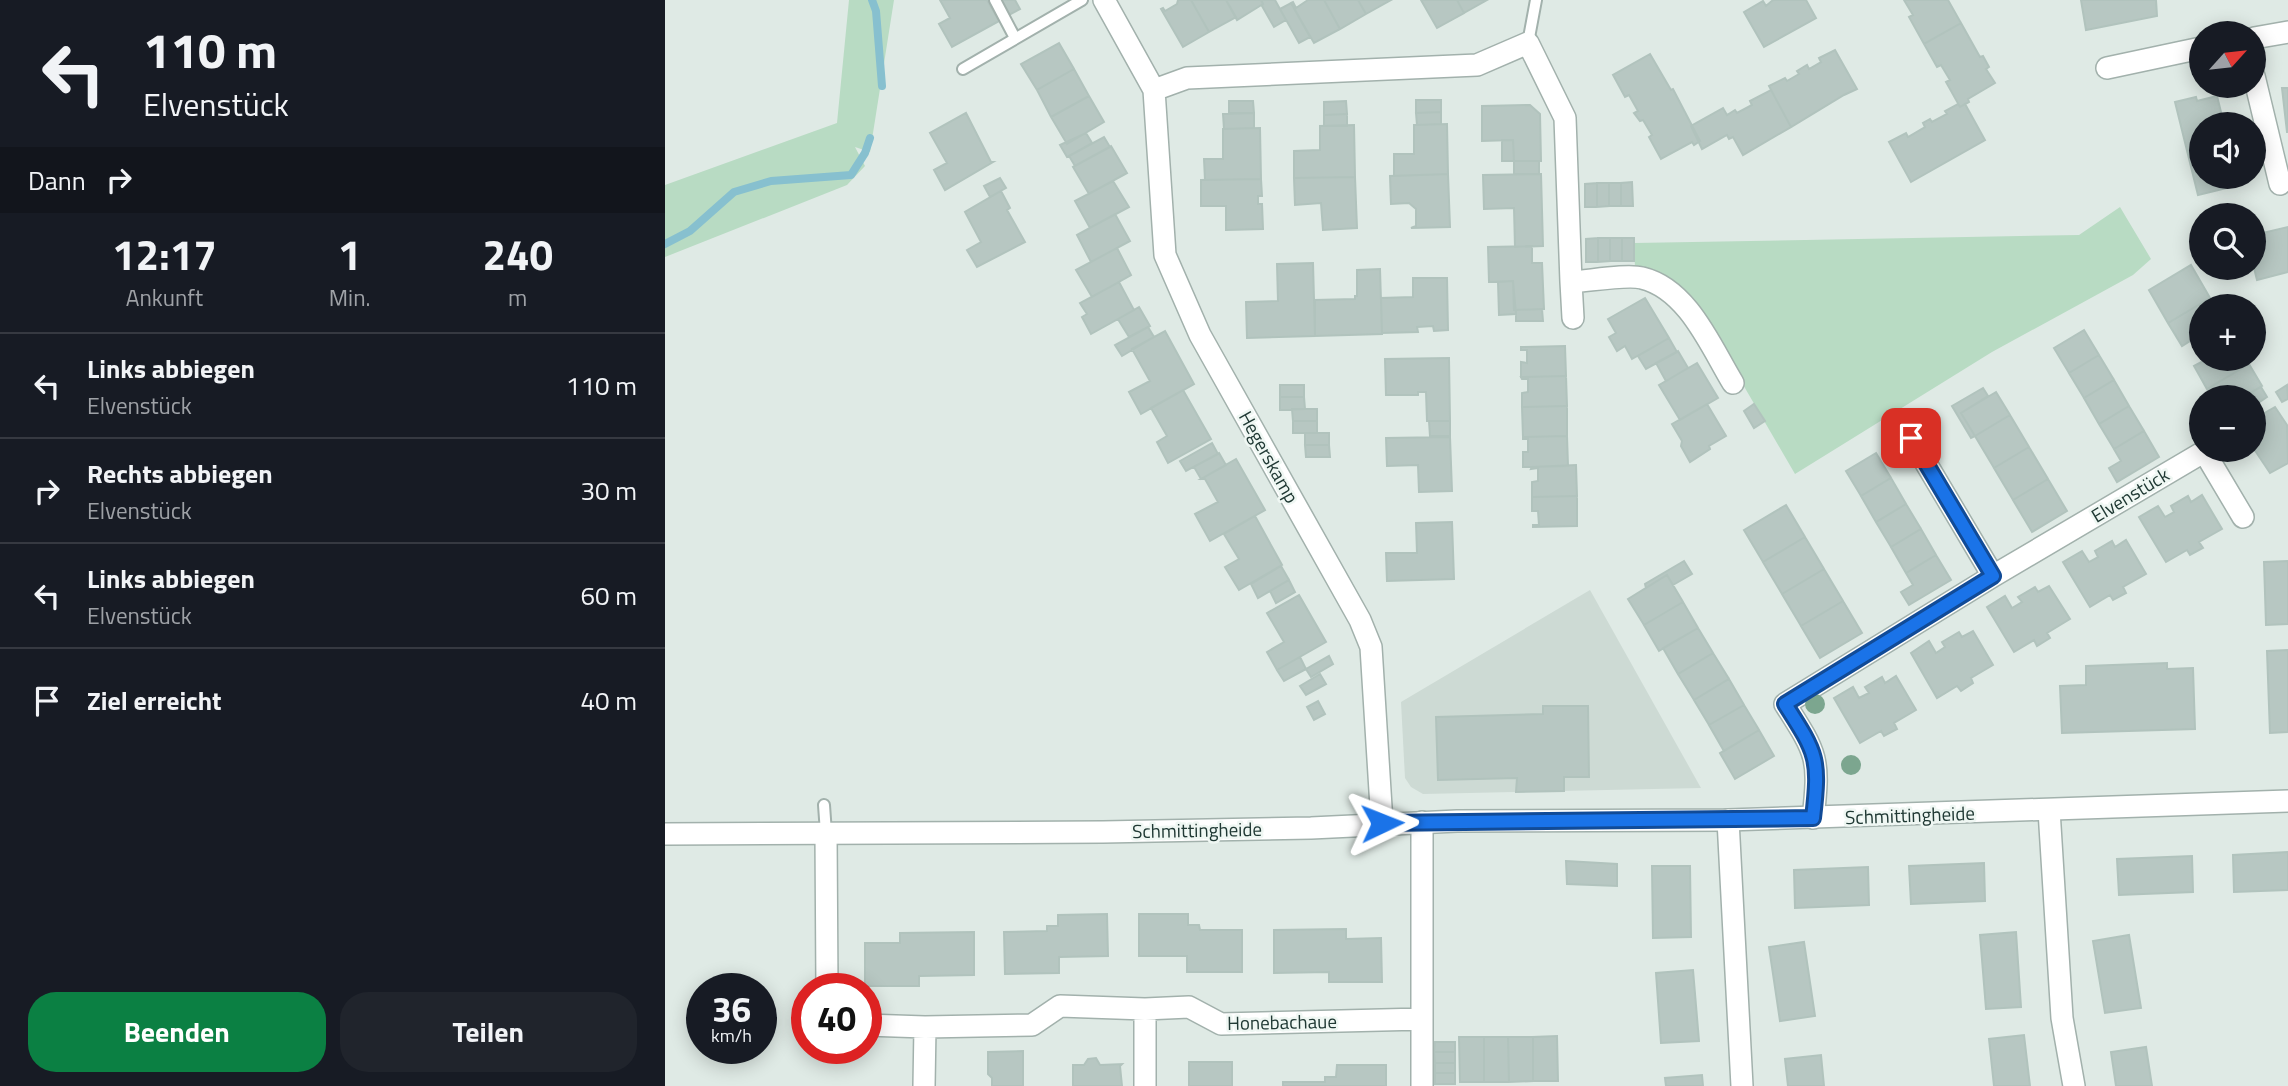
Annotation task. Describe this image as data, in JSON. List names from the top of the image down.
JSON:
{
  "streets": {
    "street": [
      "Hegerskamp",
      "Elvenstück",
      "Schmittingheide",
      "Honebachaue"
    ]
  },
  "crossings": [
    ["Hegerskamp", "Schmittingheide"],
    ["Elvenstück", "Schmittingheide"]
  ],
  "north": "top right",
  "page": {
    "turn": ["110 m", "Elvenstück"],
    "map_buttons": ["+", "−"],
    "then": "Dann",
    "eta": [
      "12:17",
      "Ankunft",
      "1",
      "Min.",
      "240",
      "m"
    ],
    "list": [
      {
        "name": "Links abbiegen",
        "note": "Elvenstück",
        "value": "110 m"
      },
      {
        "name": "Rechts abbiegen",
        "note": "Elvenstück",
        "value": "30 m"
      },
      {
        "name": "Links abbiegen",
        "note": "Elvenstück",
        "value": "60 m"
      },
      {
        "name": "Ziel erreicht",
        "value": "40 m"
      }
    ],
    "speed": "36 km/h",
    "limit": "40",
    "buttons": ["Beenden", "Teilen"]
  }
}
